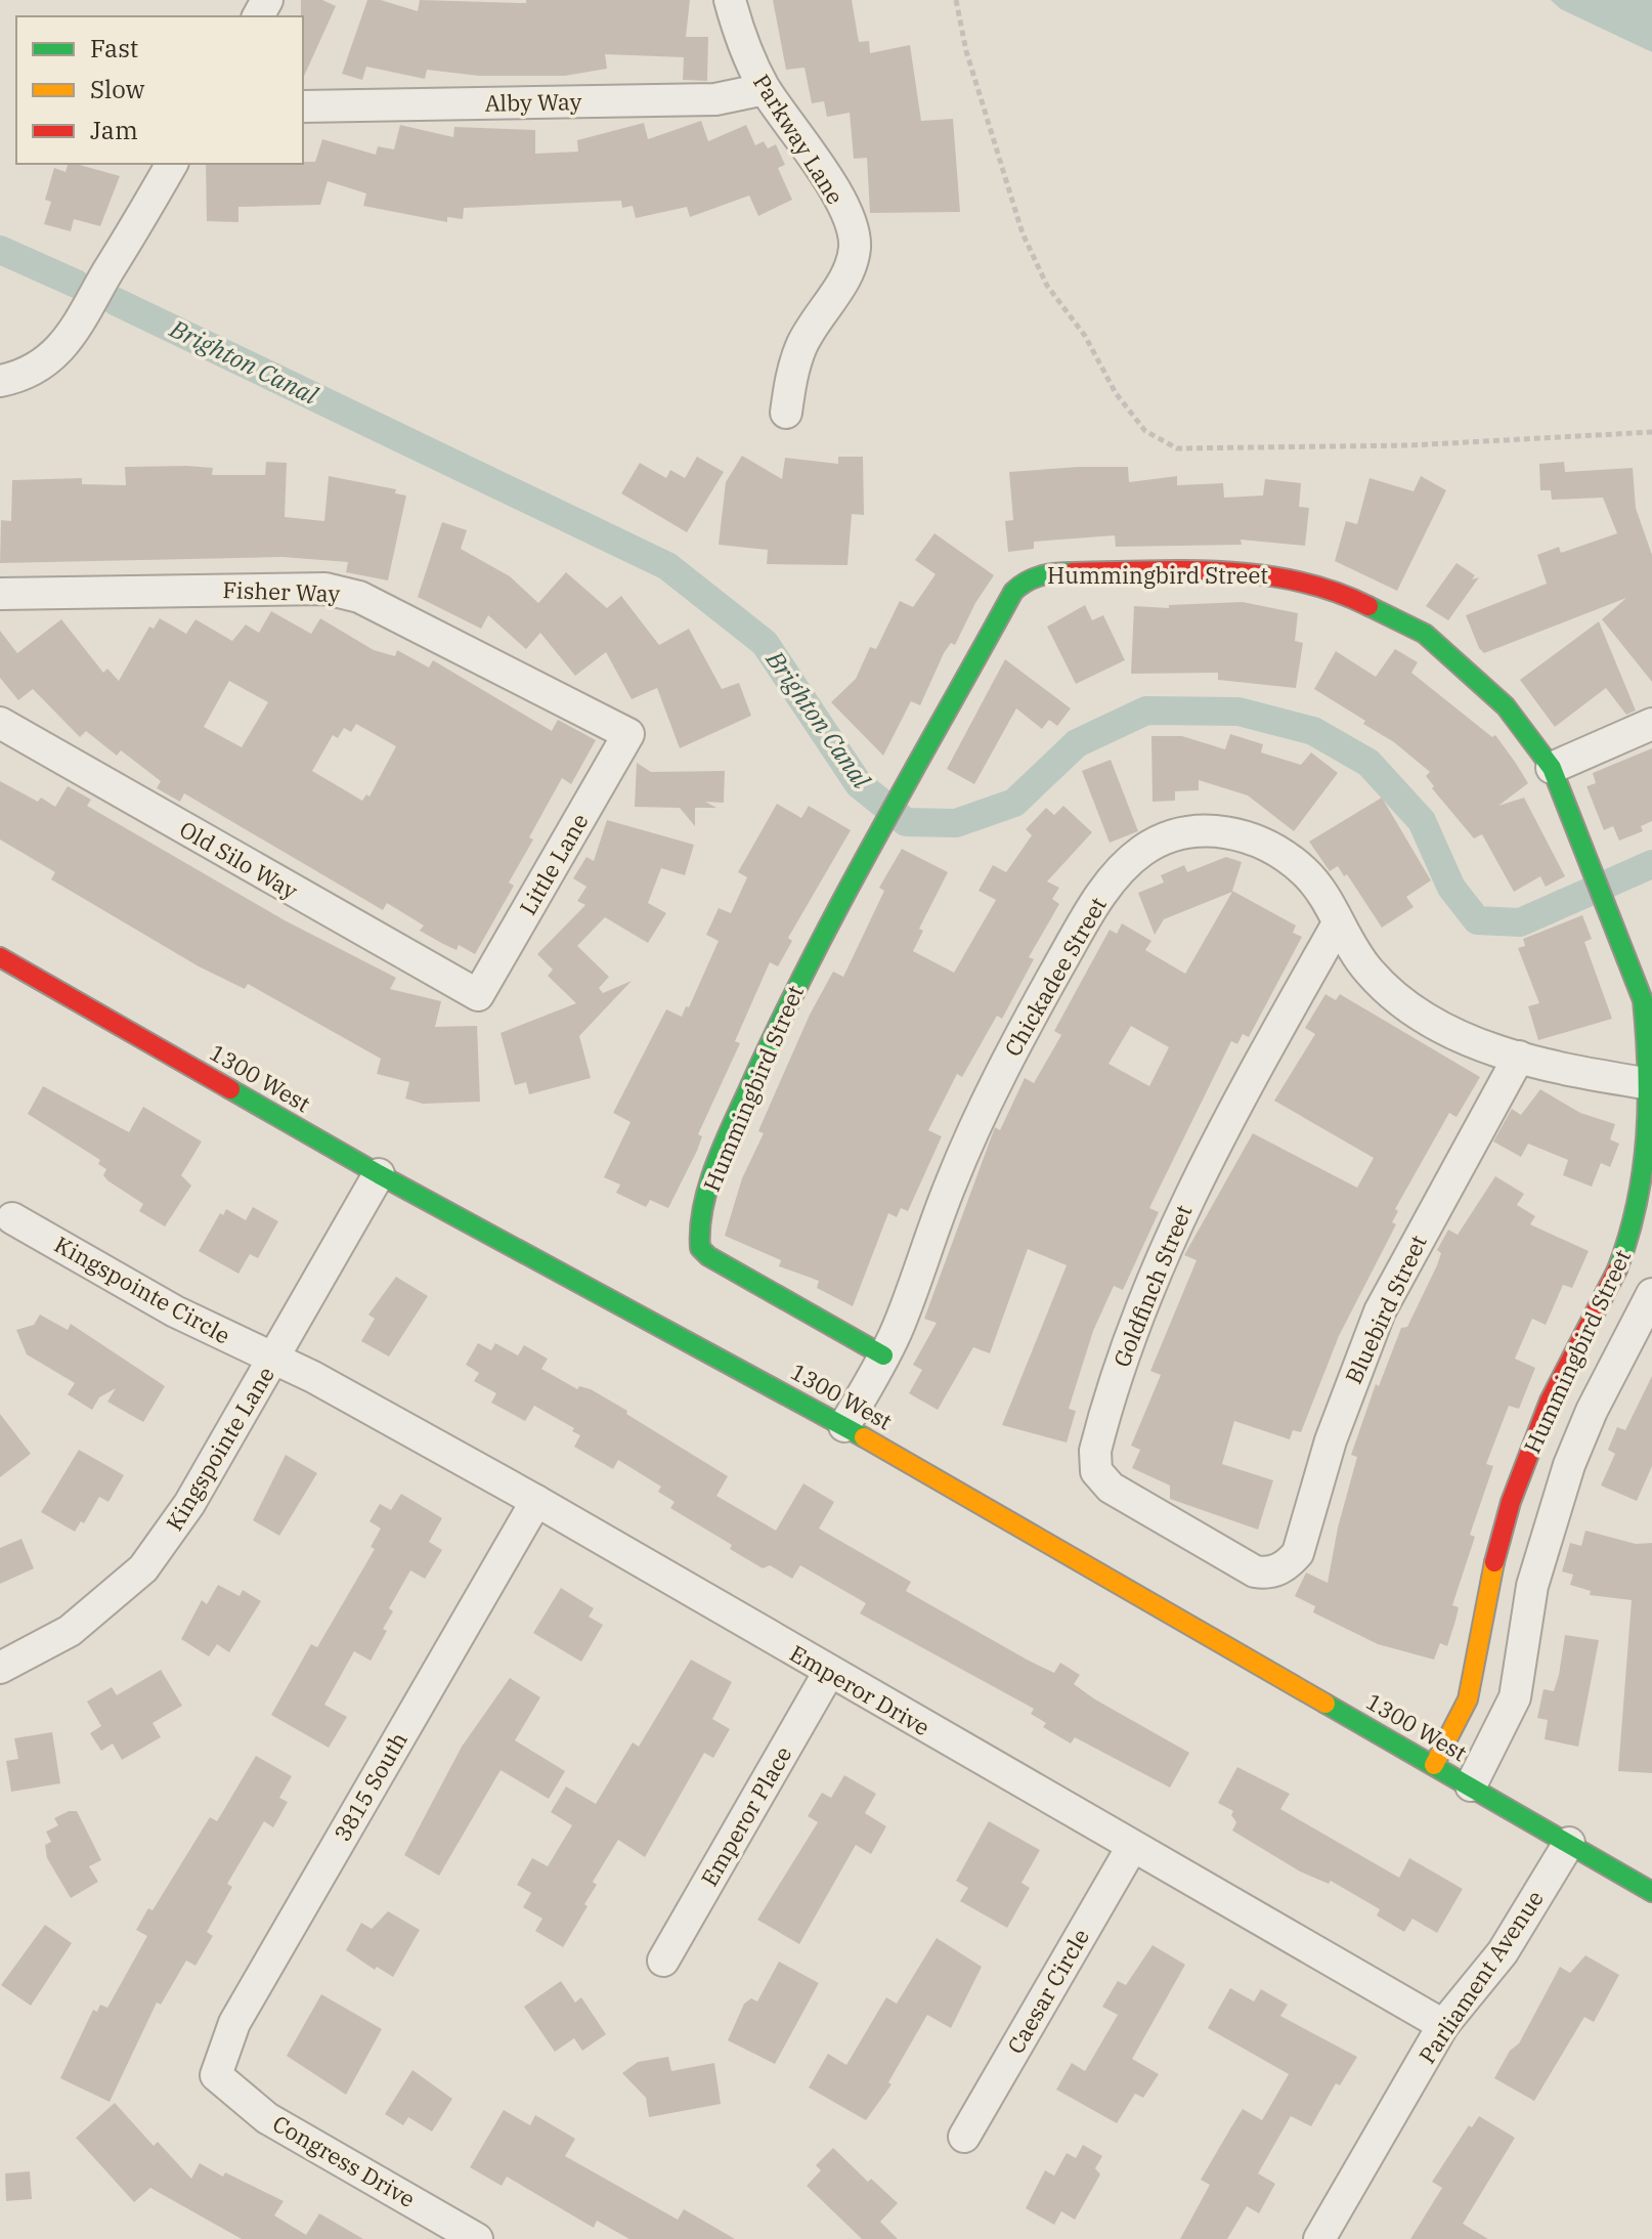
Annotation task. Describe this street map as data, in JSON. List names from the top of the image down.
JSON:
{
  "streets": {
    "street": [
      "Alby Way",
      "Parkway Lane",
      "Hummingbird Street",
      "Fisher Way",
      "Old Silo Way",
      "Little Lane",
      "Chickadee Street",
      "1300 West",
      "Goldfinch Street",
      "Kingspointe Circle",
      "Bluebird Street",
      "Kingspointe Lane",
      "Emperor Drive",
      "3815 South",
      "Emperor Place",
      "Parliament Avenue",
      "Caesar Circle",
      "Congress Drive"
    ]
  },
  "crossings": [
    ["Alby Way", "Parkway Lane"],
    ["Hummingbird Street", "Chickadee Street"],
    ["Hummingbird Street", "1300 West"],
    ["Fisher Way", "Little Lane"],
    ["Old Silo Way", "Little Lane"],
    ["Chickadee Street", "1300 West"],
    ["Chickadee Street", "Goldfinch Street"],
    ["Chickadee Street", "Bluebird Street"],
    ["1300 West", "Kingspointe Lane"],
    ["1300 West", "Parliament Avenue"],
    ["Goldfinch Street", "Bluebird Street"],
    ["Kingspointe Circle", "Kingspointe Lane"],
    ["Kingspointe Circle", "Emperor Drive"],
    ["Kingspointe Lane", "Emperor Drive"],
    ["Emperor Drive", "3815 South"],
    ["Emperor Drive", "Emperor Place"],
    ["Emperor Drive", "Parliament Avenue"],
    ["Emperor Drive", "Caesar Circle"],
    ["3815 South", "Congress Drive"]
  ],
  "water": ["Brighton Canal"],
  "legend": ["Fast", "Slow", "Jam"]
}
